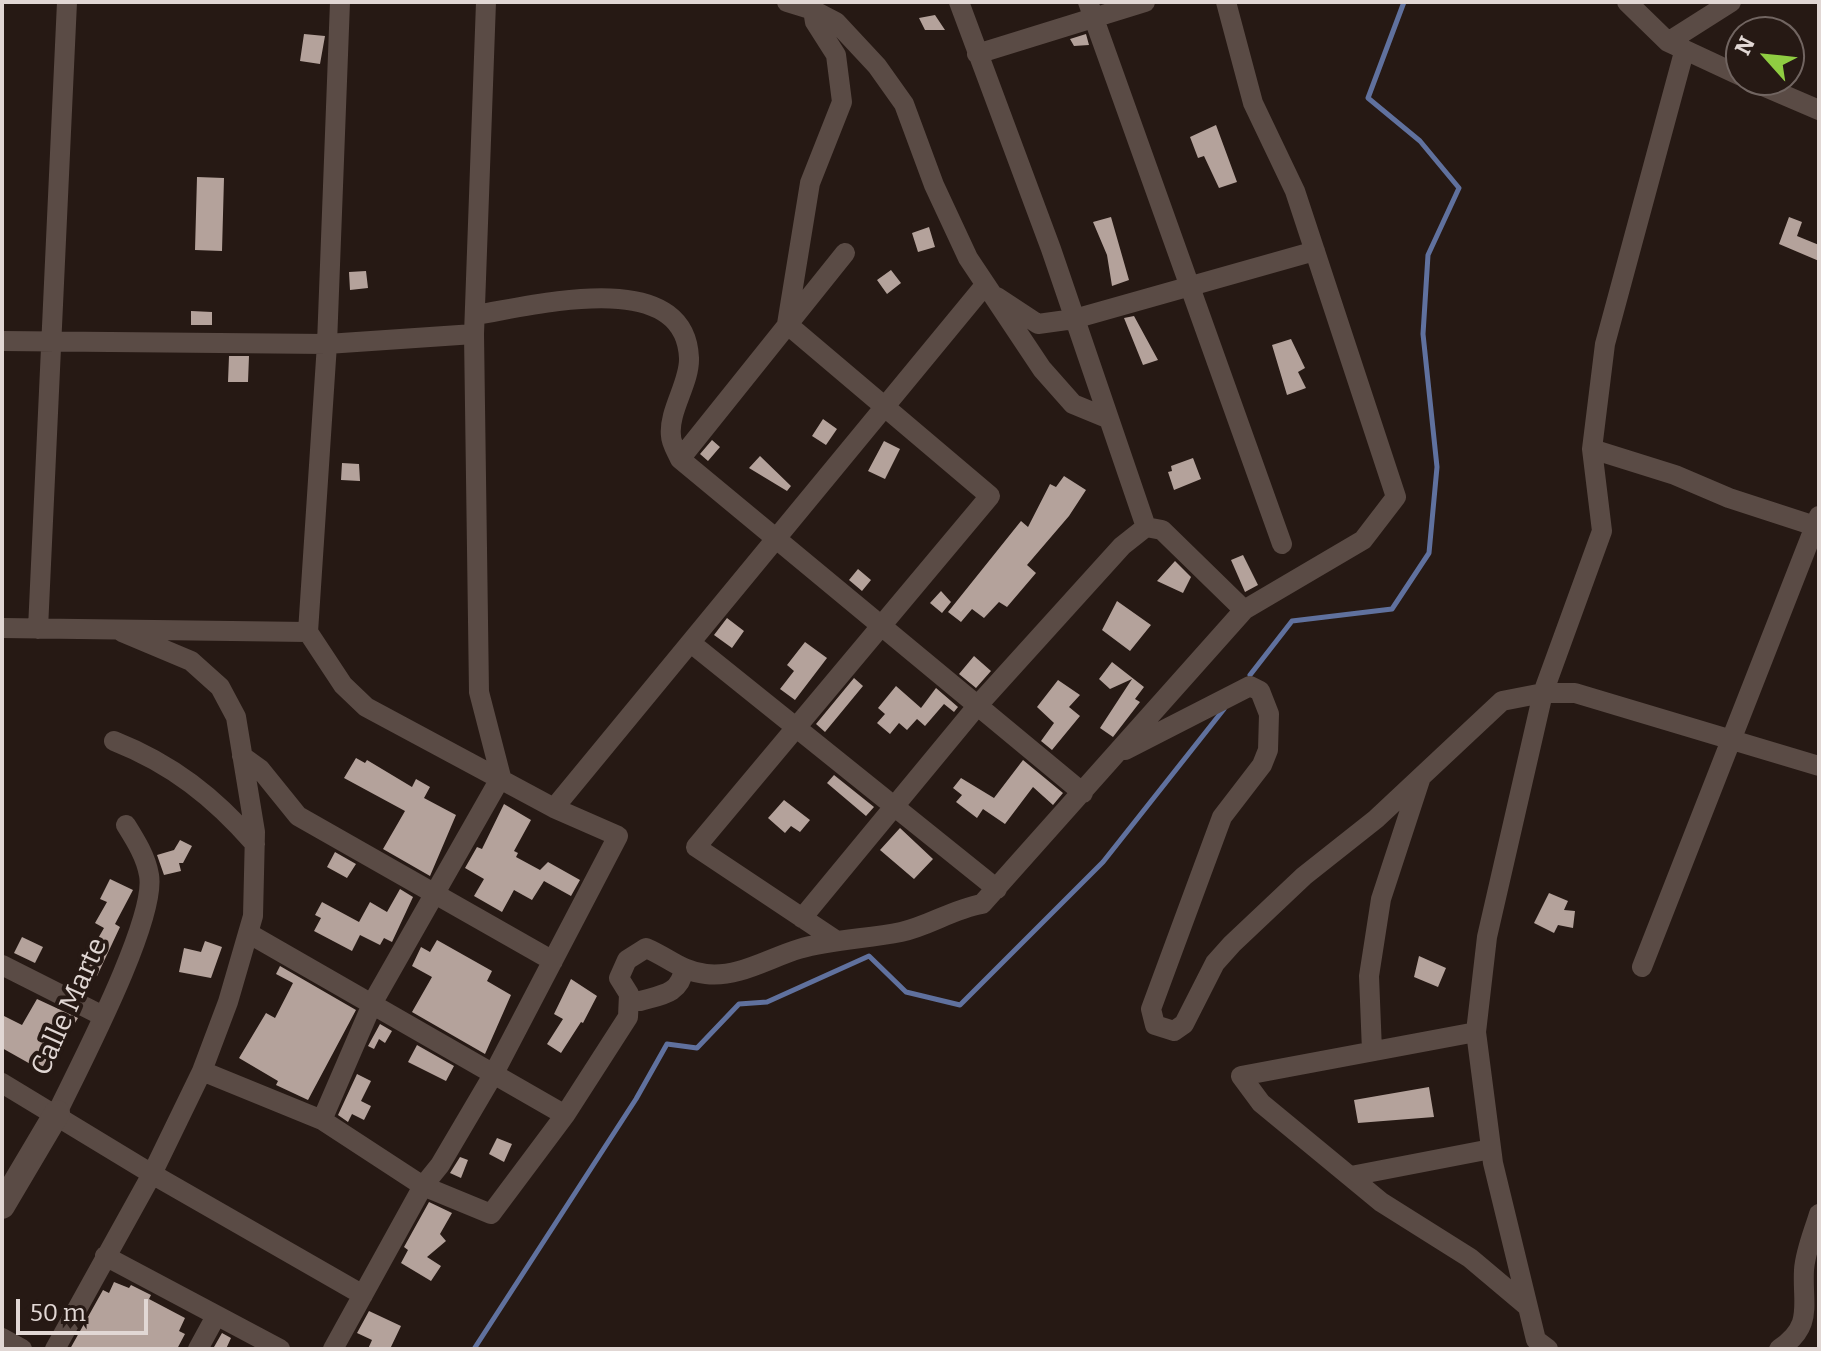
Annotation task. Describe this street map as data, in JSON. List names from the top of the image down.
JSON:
{
  "streets": {
    "street": ["Calle Marte"]
  },
  "scale_bar": "50 m",
  "north": "top left"
}
